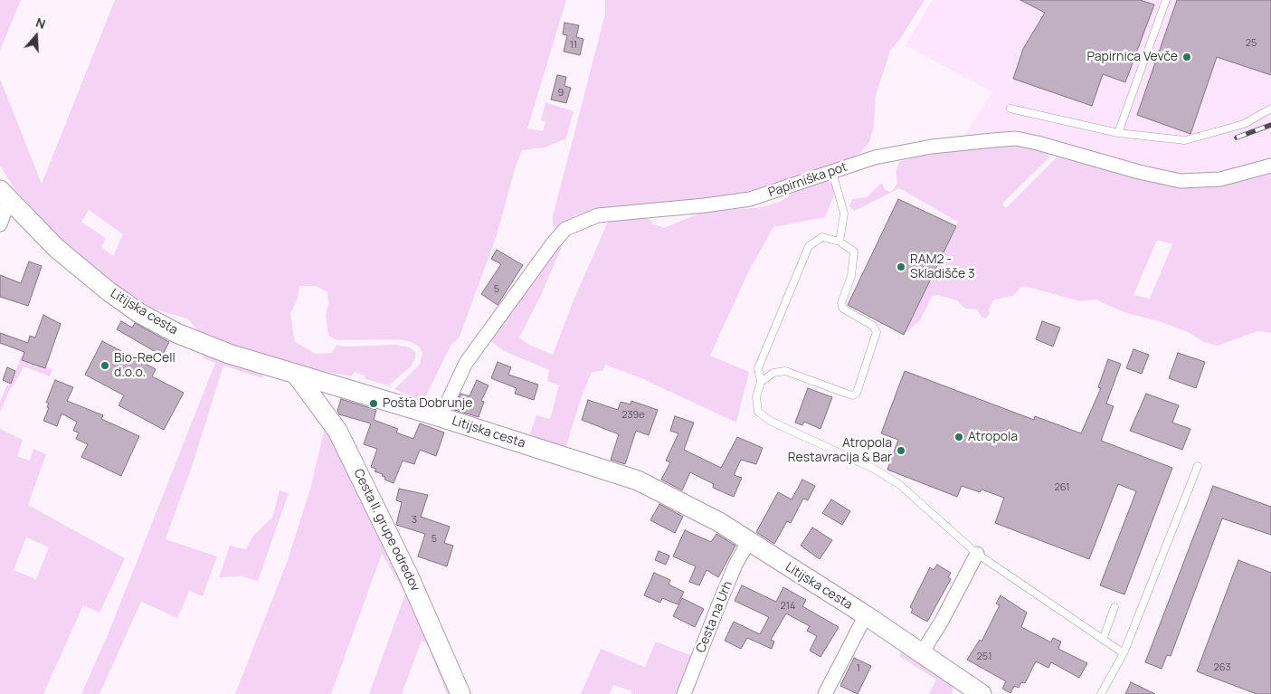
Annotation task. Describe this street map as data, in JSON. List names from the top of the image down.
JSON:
{
  "streets": {
    "main road": ["Litijska cesta", "Cesta II. grupe odredov"],
    "street": ["Papirniška pot", "Cesta na Urh"]
  },
  "crossings": [
    ["Papirniška pot", "Litijska cesta"],
    ["Litijska cesta", "Cesta II. grupe odredov"],
    ["Litijska cesta", "Cesta na Urh"]
  ],
  "places": [
    "Papirnica Vevče",
    "RAM2 - Skladišče 3",
    "Bio-ReCell d.o.o.",
    "Pošta Dobrunje",
    "Atropola",
    "Atropola Restavracija & Bar"
  ],
  "house_numbers": [
    "25",
    "11",
    "9",
    "5",
    "239e",
    "261",
    "3",
    "5",
    "214",
    "251",
    "263",
    "1"
  ],
  "north": "top"
}
